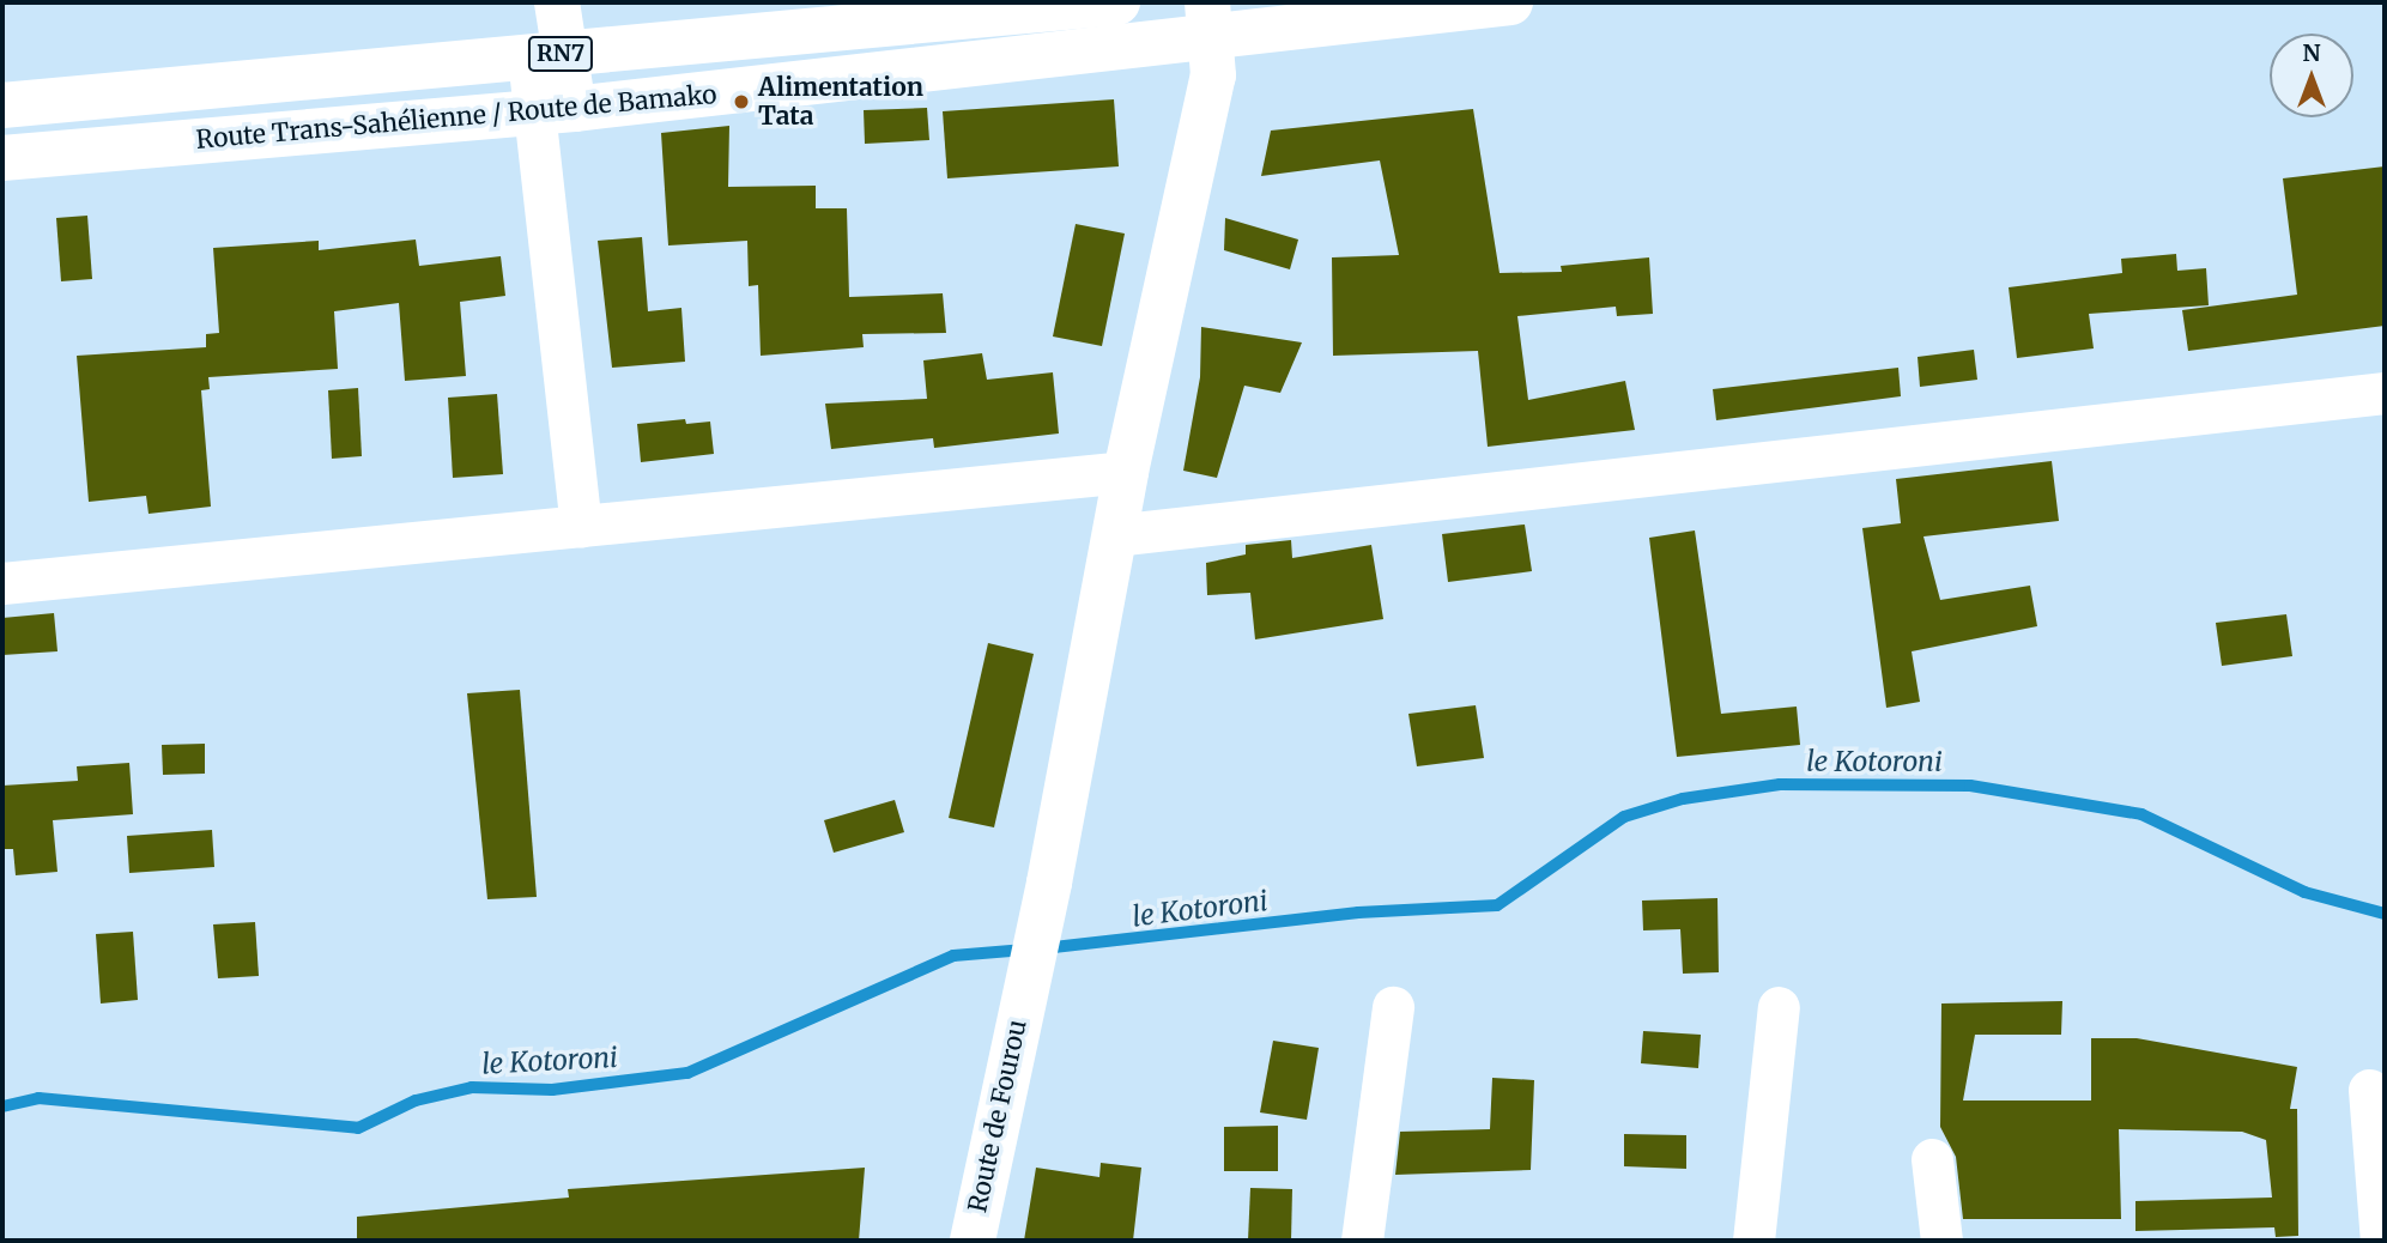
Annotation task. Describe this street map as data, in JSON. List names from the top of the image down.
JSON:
{
  "streets": {
    "main road": ["RN7", "Route Trans-Sahélienne / Route de Bamako", "Route de Fourou"]
  },
  "crossings": [
    ["Route Trans-Sahélienne / Route de Bamako", "Route de Fourou"]
  ],
  "water": ["le Kotoroni"],
  "places": ["Alimentation Tata"],
  "north": "top"
}
